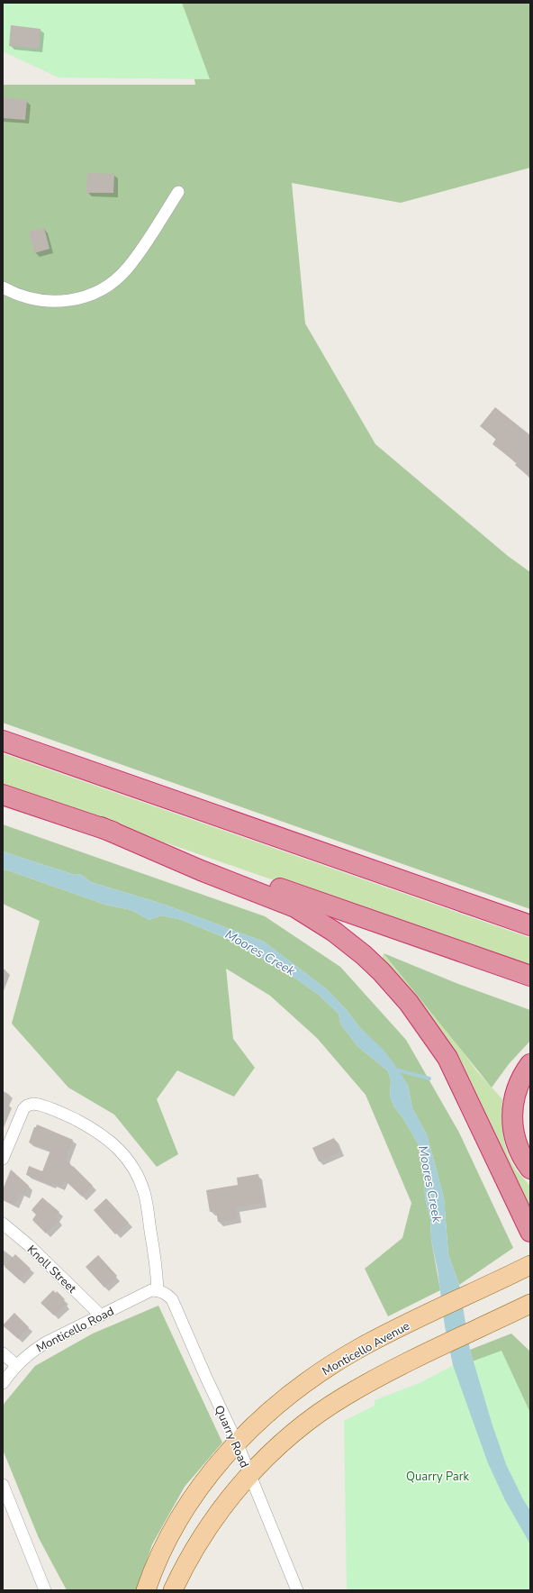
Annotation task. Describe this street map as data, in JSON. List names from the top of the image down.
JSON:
{
  "streets": {
    "main road": ["Monticello Avenue"],
    "street": ["Knoll Street", "Monticello Road", "Quarry Road"]
  },
  "crossings": [
    ["Knoll Street", "Monticello Road"],
    ["Monticello Road", "Quarry Road"],
    ["Monticello Avenue", "Quarry Road"]
  ],
  "water": ["Moores Creek"],
  "parks": ["Quarry Park"]
}
